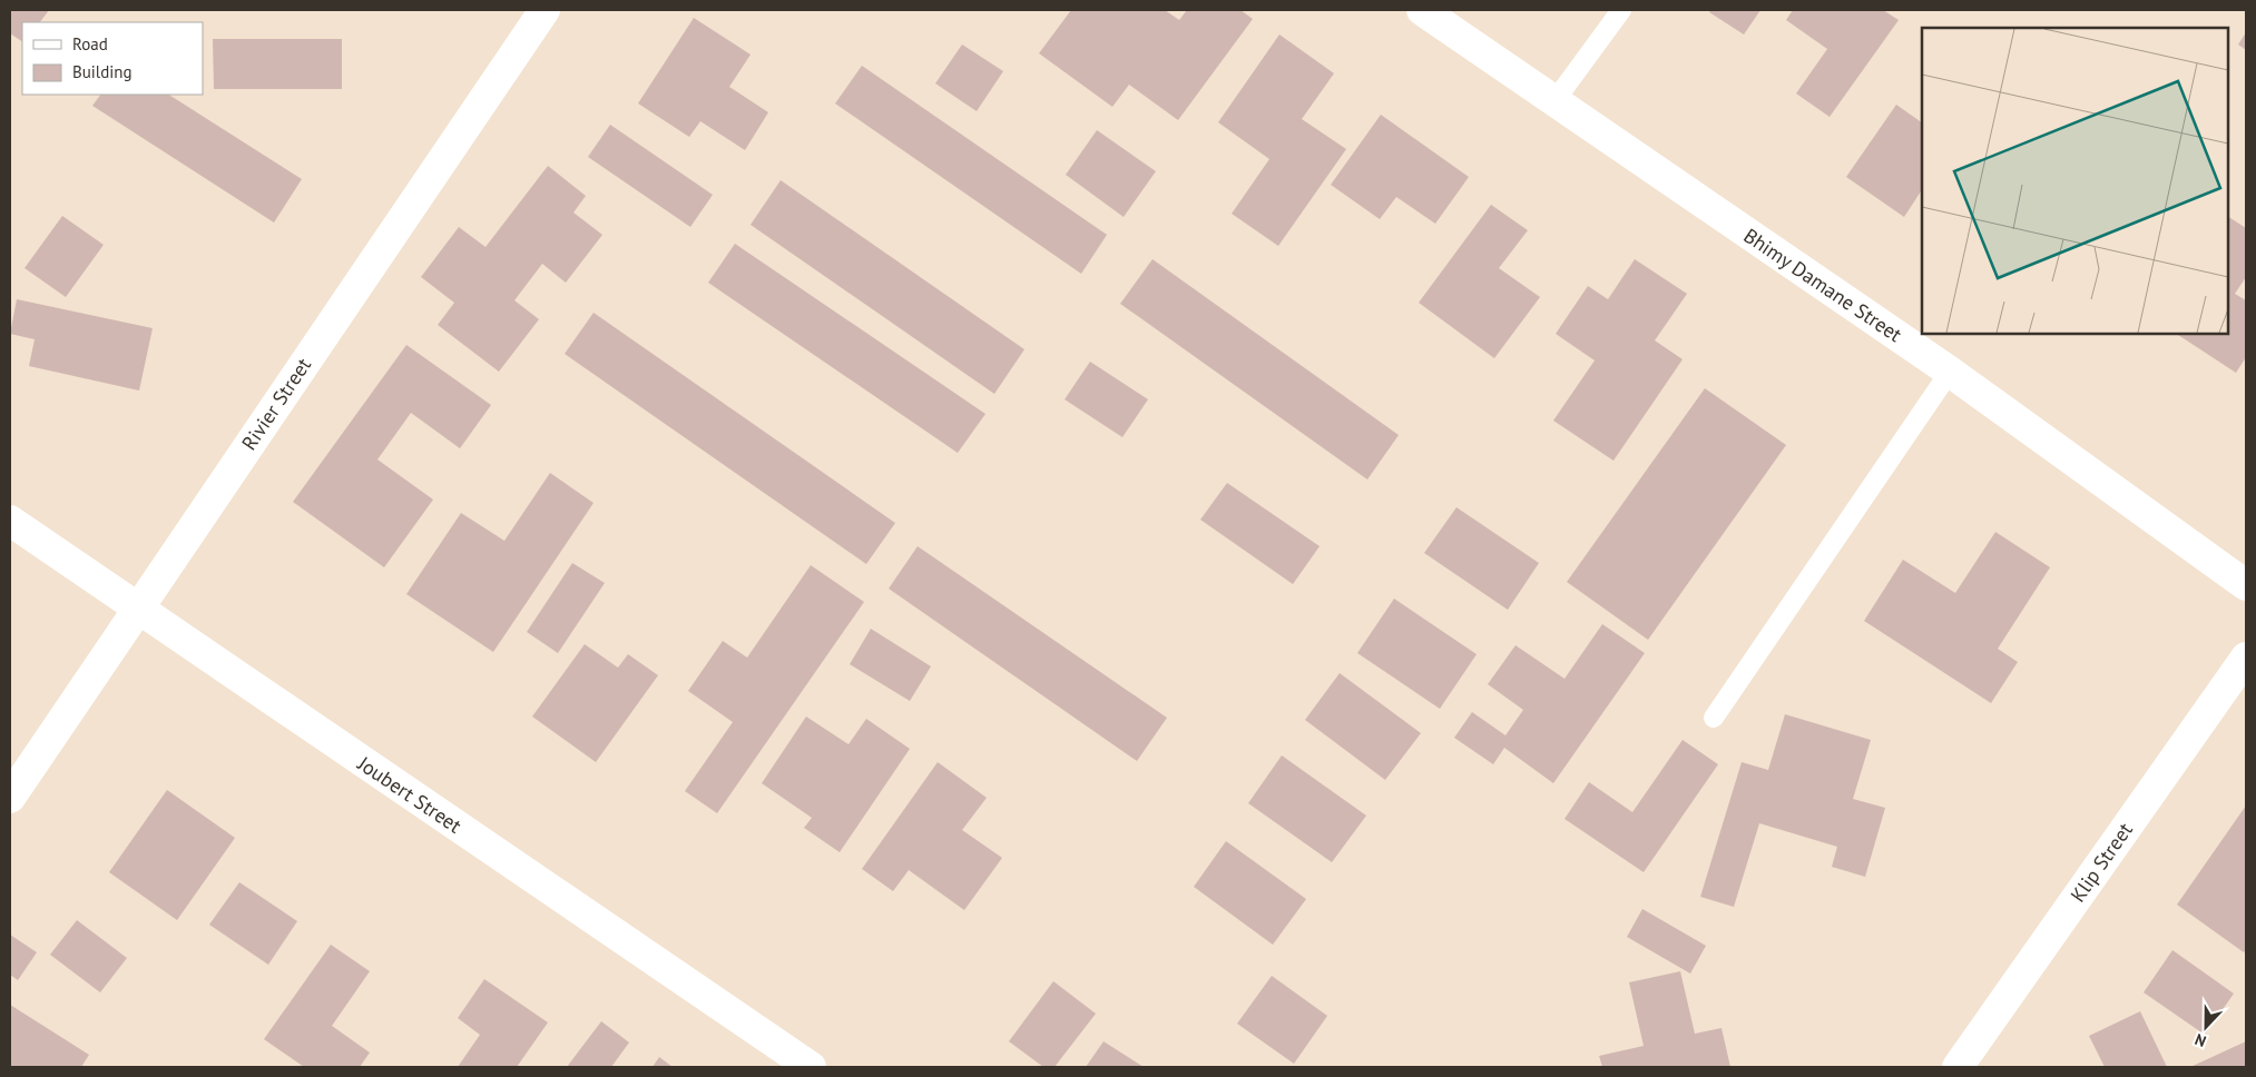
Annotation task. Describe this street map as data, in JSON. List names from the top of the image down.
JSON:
{
  "streets": {
    "street": [
      "Bhimy Damane Street",
      "Rivier Street",
      "Joubert Street",
      "Klip Street"
    ]
  },
  "crossings": [
    ["Rivier Street", "Joubert Street"]
  ],
  "legend": ["Road", "Building"],
  "north": "bottom"
}
